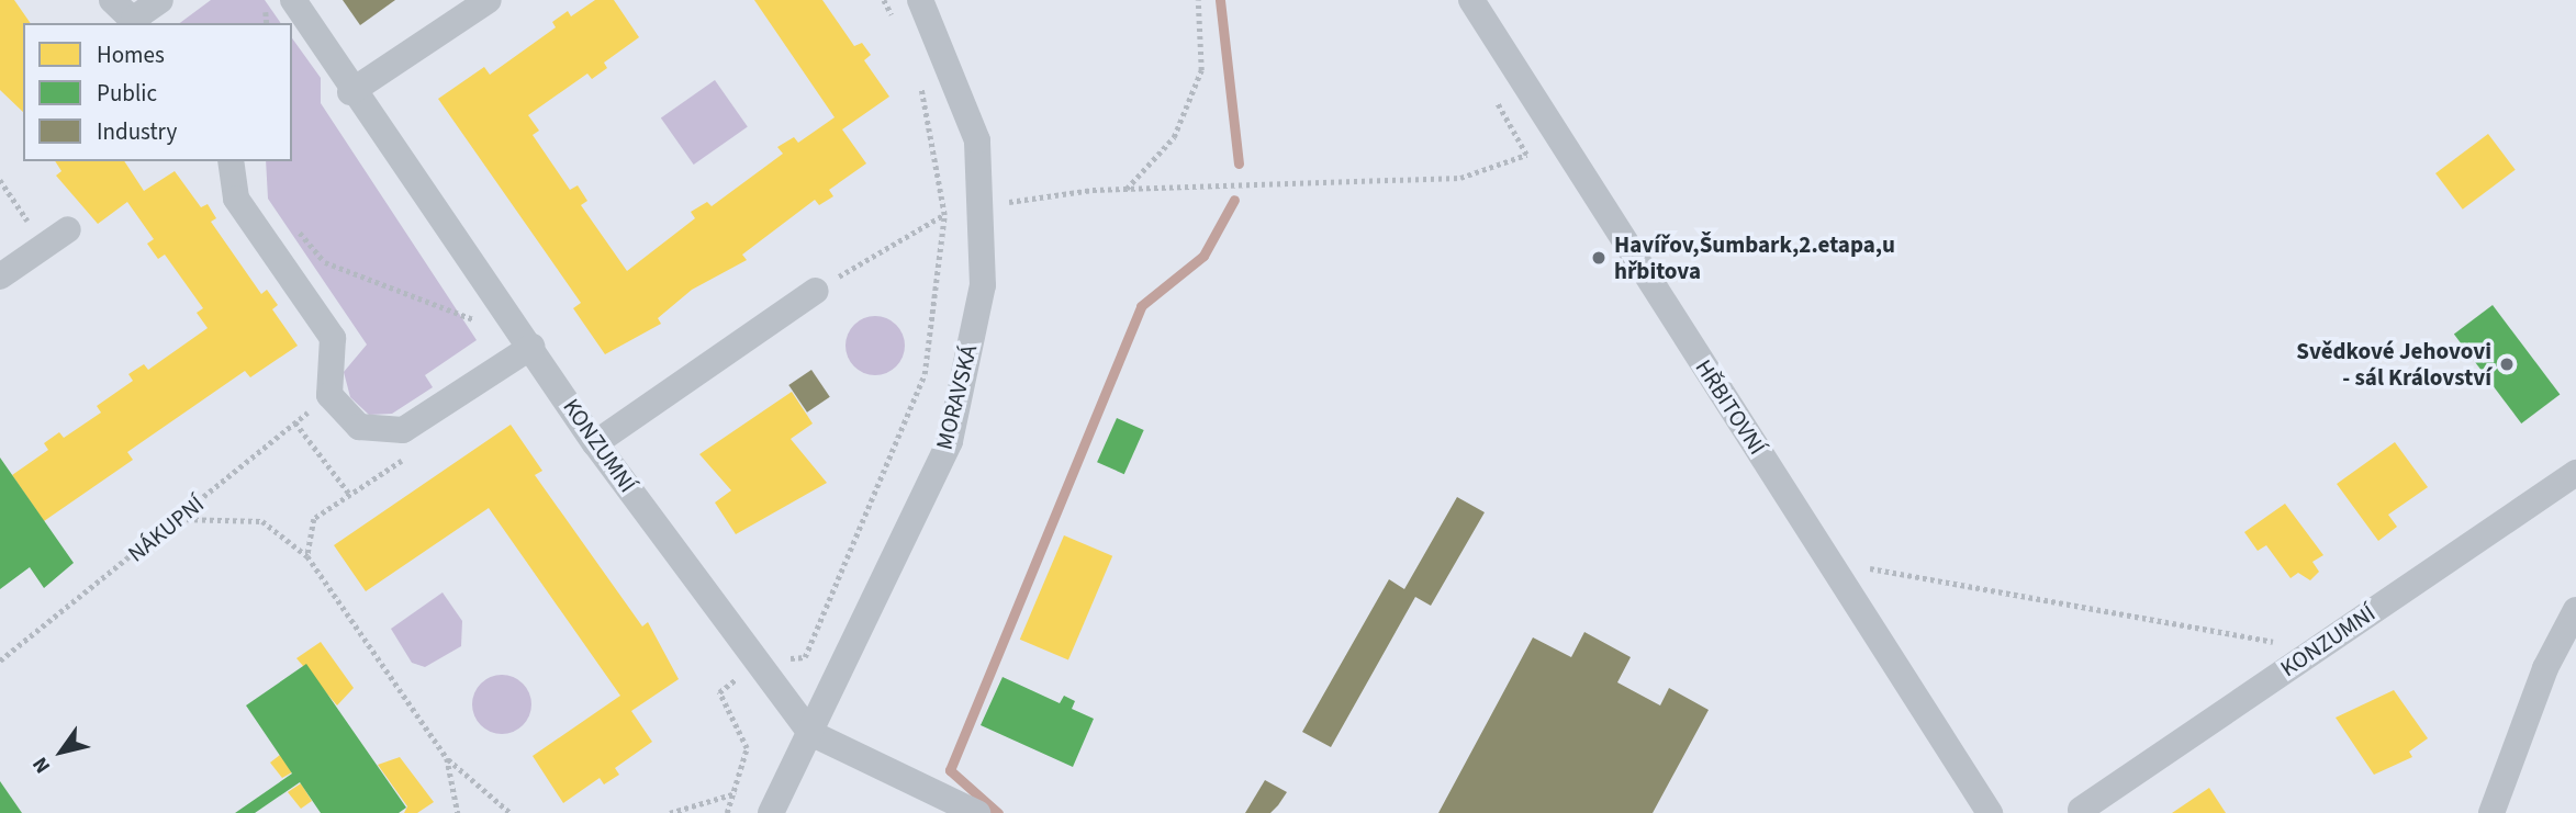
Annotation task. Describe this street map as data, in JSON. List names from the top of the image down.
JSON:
{
  "streets": {
    "street": ["MORAVSKÁ", "HŘBITOVNÍ", "KONZUMNÍ"],
    "path": ["NÁKUPNÍ"]
  },
  "crossings": [
    ["MORAVSKÁ", "KONZUMNÍ"]
  ],
  "places": ["Havířov,Šumbark,2.etapa,u hřbitova", "Svědkové Jehovovi - sál Království"],
  "legend": ["Homes", "Public", "Industry"],
  "north": "bottom left"
}
